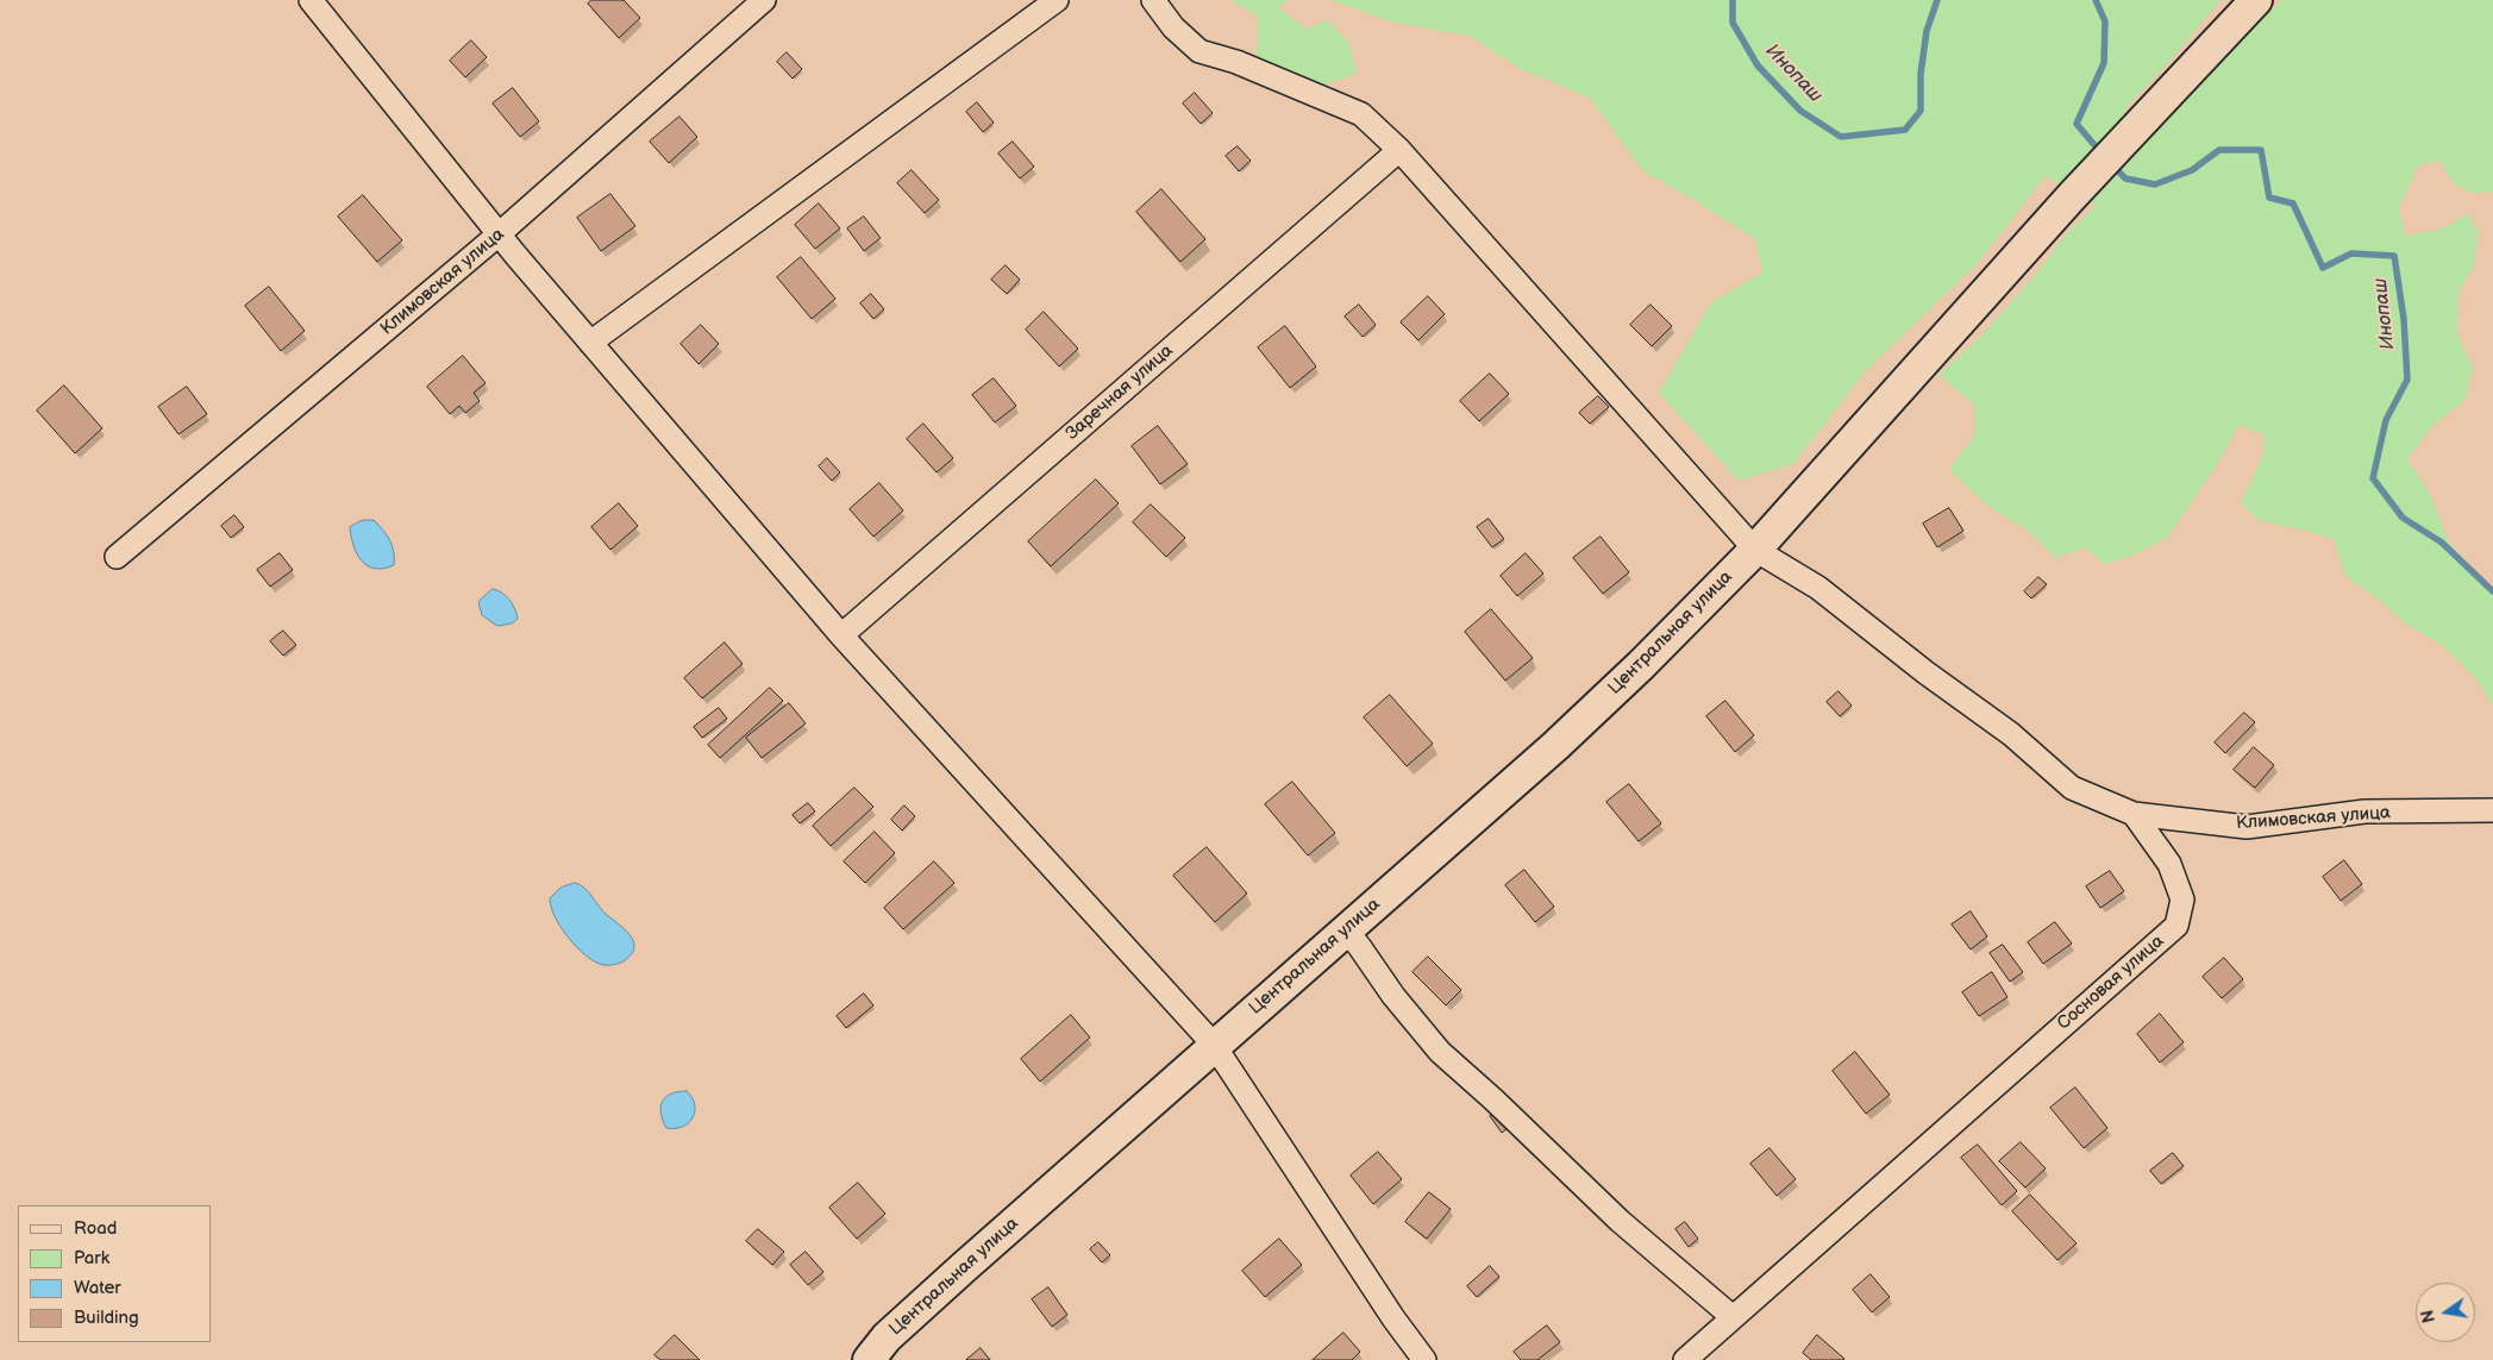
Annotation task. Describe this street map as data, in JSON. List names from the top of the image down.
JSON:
{
  "streets": {
    "street": [
      "Климовская улица",
      "Заречная улица",
      "Центральная улица",
      "Сосновая улица"
    ]
  },
  "crossings": [
    ["Климовская улица", "Сосновая улица"]
  ],
  "water": ["Инопаш"],
  "legend": [
    "Road",
    "Park",
    "Water",
    "Building"
  ],
  "north": "left"
}
